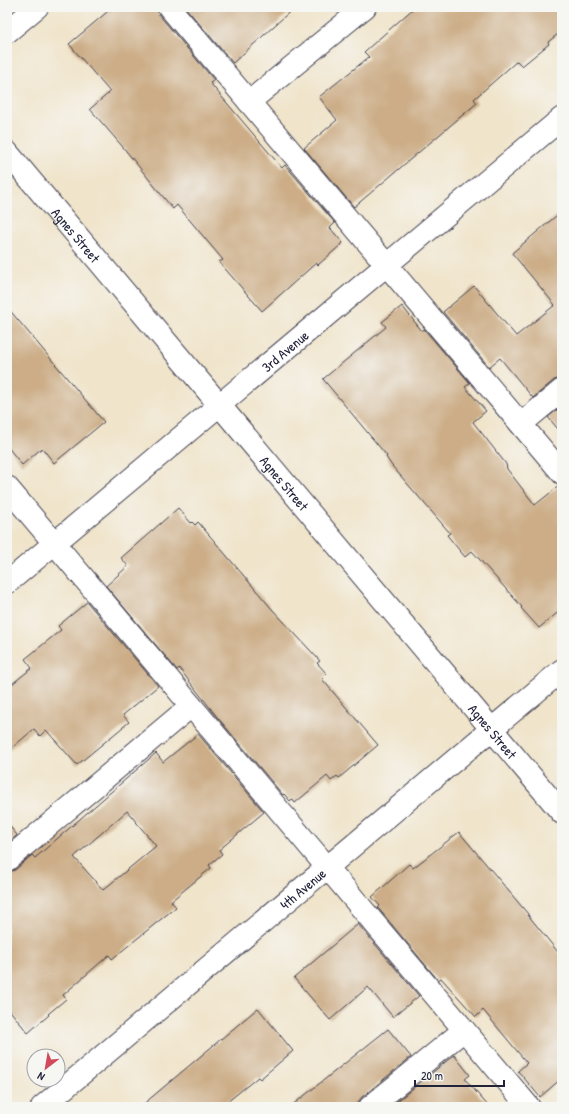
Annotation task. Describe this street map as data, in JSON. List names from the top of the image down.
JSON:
{
  "streets": {
    "street": ["Agnes Street", "3rd Avenue", "4th Avenue"]
  },
  "crossings": [
    ["Agnes Street", "3rd Avenue"],
    ["Agnes Street", "4th Avenue"]
  ],
  "scale_bar": "20 m",
  "north": "bottom left"
}
